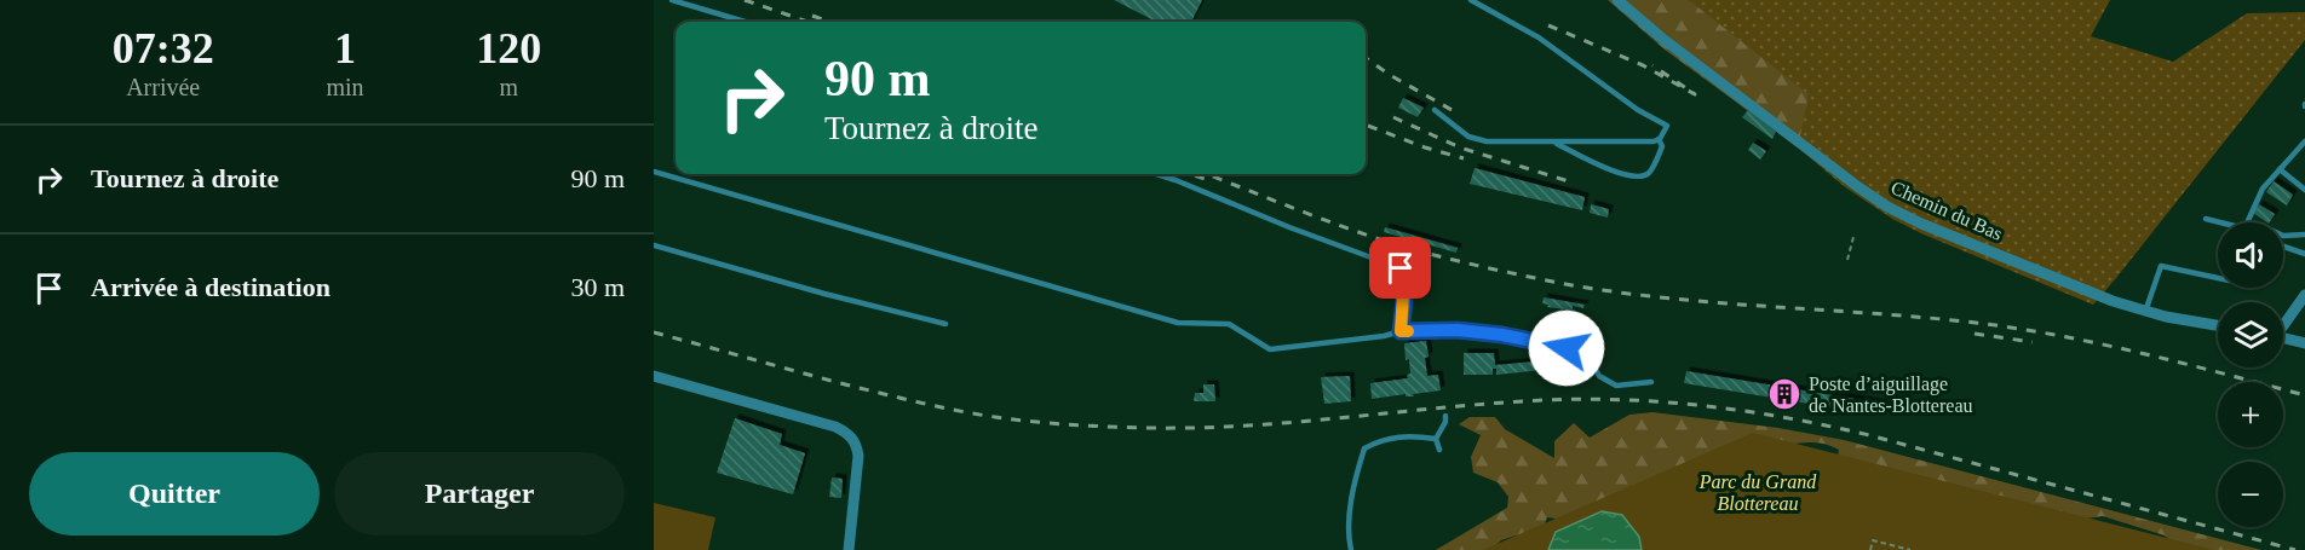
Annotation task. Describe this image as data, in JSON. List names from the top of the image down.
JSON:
{
  "streets": {
    "street": ["Chemin du Bas"]
  },
  "parks": ["Parc du Grand Blottereau"],
  "places": {
    "building": ["Poste d’aiguillage de Nantes-Blottereau"]
  },
  "page": {
    "eta": [
      "07:32",
      "Arrivée",
      "1",
      "min",
      "120",
      "m"
    ],
    "turn": ["90 m", "Tournez à droite"],
    "list": [
      {
        "name": "Tournez à droite",
        "value": "90 m"
      },
      {
        "name": "Arrivée à destination",
        "value": "30 m"
      }
    ],
    "map_buttons": ["+", "−"],
    "buttons": ["Quitter", "Partager"]
  }
}
